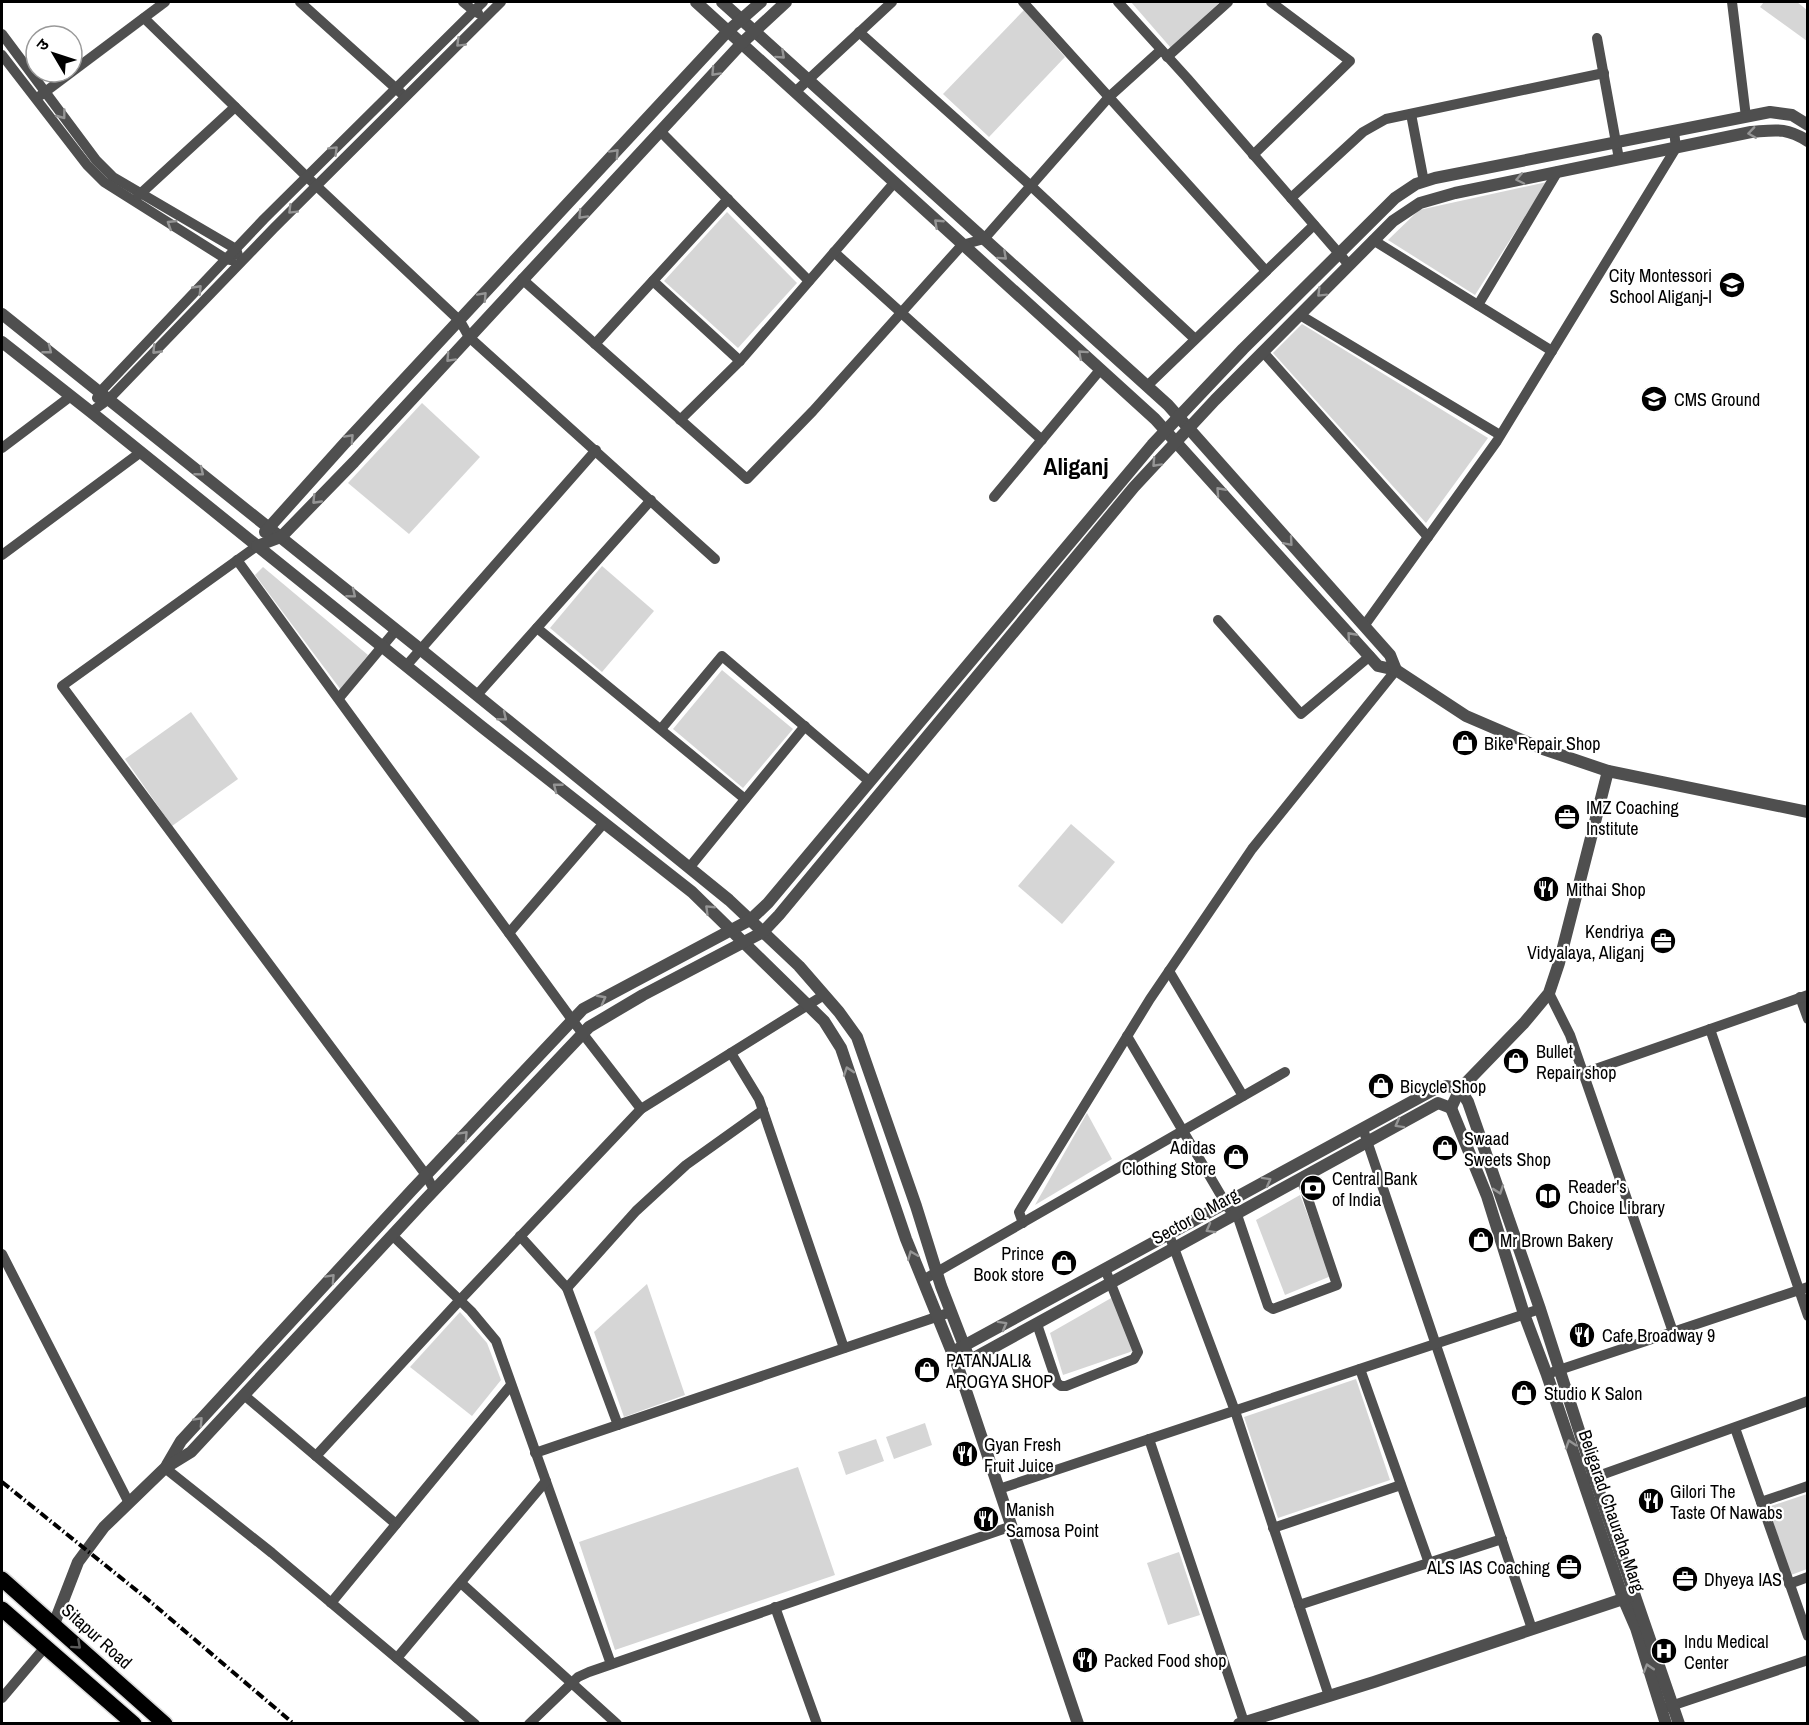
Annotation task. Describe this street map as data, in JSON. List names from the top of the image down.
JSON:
{
  "streets": {
    "main road": ["Sitapur Road"],
    "street": ["Sector Q Marg", "Beligarad Chauraha Marg"]
  },
  "crossings": [
    ["Sector Q Marg", "Beligarad Chauraha Marg"]
  ],
  "districts": ["Aliganj"],
  "places": {
    "school or university": ["City Montessori School Aliganj-I", "CMS Ground"],
    "shop": [
      "Bike Repair Shop",
      "Bullet Repair shop",
      "Bicycle Shop",
      "Swaad Sweets Shop",
      "Adidas Clothing Store",
      "Mr Brown Bakery",
      "Prince Book store",
      "PATANJALI& AROGYA SHOP",
      "Studio K Salon"
    ],
    "office": [
      "IMZ Coaching Institute",
      "Kendriya Vidyalaya, Aliganj",
      "ALS IAS Coaching",
      "Dhyeya IAS"
    ],
    "restaurant": [
      "Mithai Shop",
      "Cafe Broadway 9",
      "Gyan Fresh Fruit Juice",
      "Gilori The Taste Of Nawabs",
      "Manish Samosa Point",
      "Packed Food shop"
    ],
    "bank": ["Central Bank of India"],
    "library": ["Reader's Choice Library"],
    "hospital": ["Indu Medical Center"]
  },
  "north": "top left"
}
